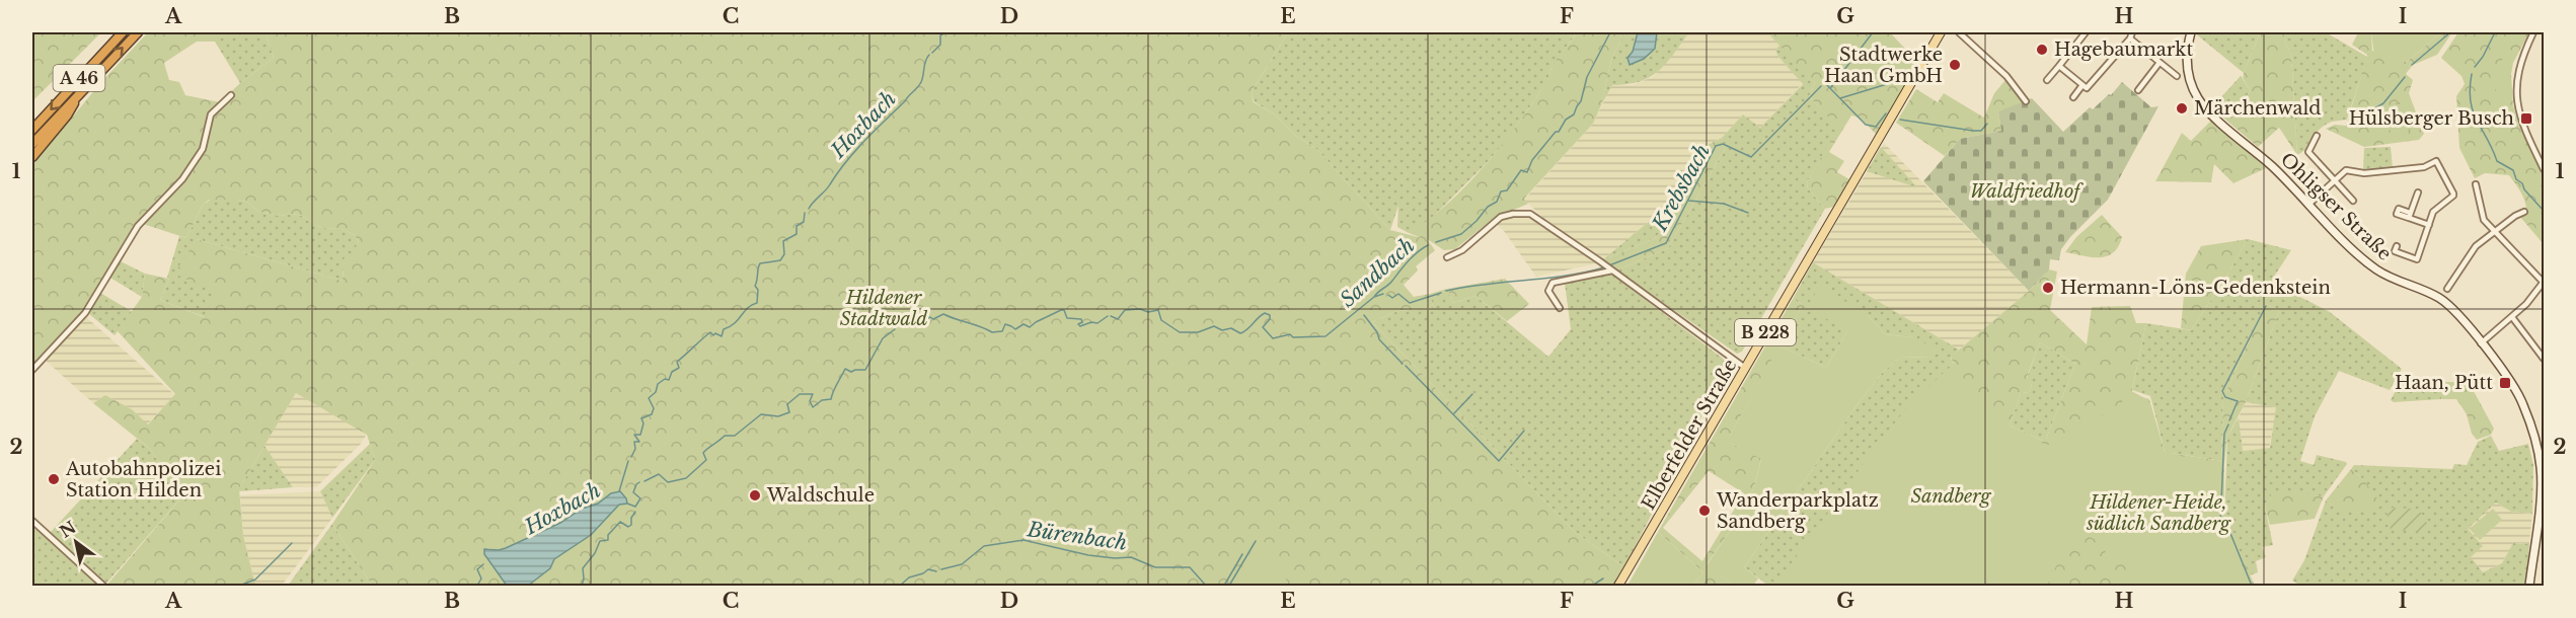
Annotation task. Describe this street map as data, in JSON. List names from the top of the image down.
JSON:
{
  "streets": {
    "highway": ["A 46"],
    "main road": ["Ohligser Straße", "B 228", "Elberfelder Straße"]
  },
  "water": [
    "Hoxbach",
    "Krebsbach",
    "Sandbach",
    "Bürenbach"
  ],
  "parks": [
    "Waldfriedhof",
    "Hildener Stadtwald",
    "Sandberg",
    "Hildener-Heide, südlich Sandberg"
  ],
  "places": {
    "other": [
      "Hagebaumarkt",
      "Stadtwerke Haan GmbH",
      "Märchenwald",
      "Hermann-Löns-Gedenkstein",
      "Autobahnpolizei Station Hilden",
      "Waldschule",
      "Wanderparkplatz Sandberg"
    ],
    "transit": ["Hülsberger Busch", "Haan, Pütt"]
  },
  "north": "top left",
  "grid": {
    "columns": [
      "A",
      "B",
      "C",
      "D",
      "E",
      "F",
      "G",
      "H",
      "I"
    ],
    "rows": ["1", "2"]
  }
}
